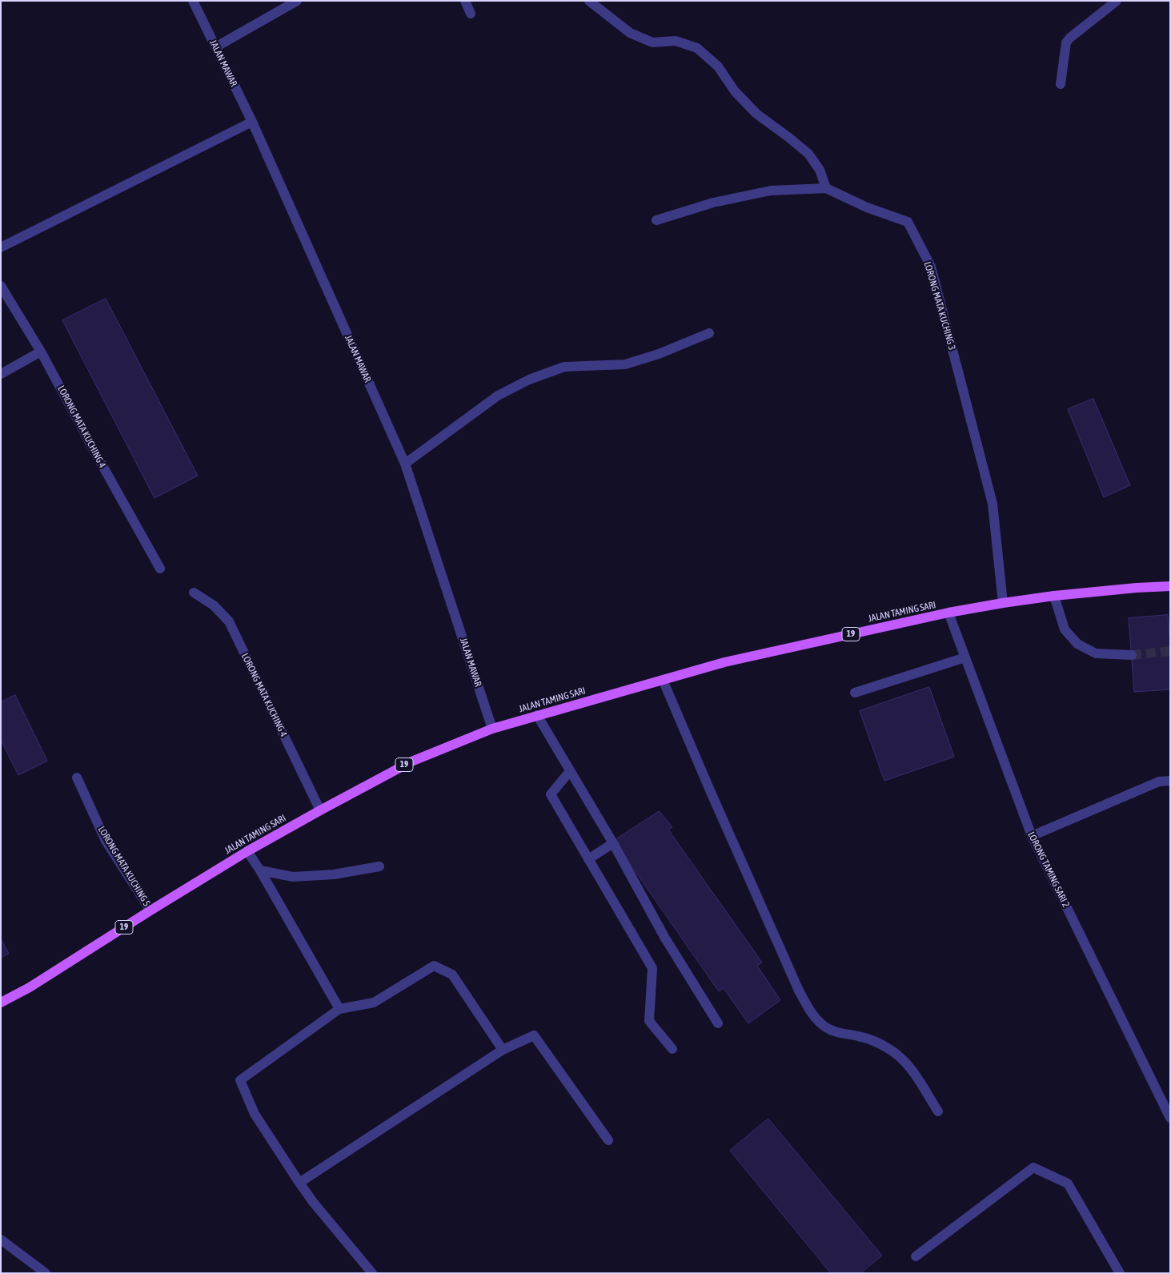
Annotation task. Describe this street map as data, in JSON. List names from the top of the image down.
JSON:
{
  "streets": {
    "main road": ["JALAN TAMING SARI", "19"],
    "street": [
      "JALAN MAWAR",
      "LORONG MATA KUCHING 3",
      "LORONG MATA KUCHING 4",
      "LORONG MATA KUCHING 5",
      "LORONG TAMING SARI 2"
    ]
  },
  "crossings": [
    ["JALAN MAWAR", "JALAN TAMING SARI"],
    ["LORONG MATA KUCHING 3", "JALAN TAMING SARI"],
    ["LORONG MATA KUCHING 4", "JALAN TAMING SARI"],
    ["JALAN TAMING SARI", "LORONG MATA KUCHING 5"],
    ["JALAN TAMING SARI", "LORONG TAMING SARI 2"]
  ]
}
